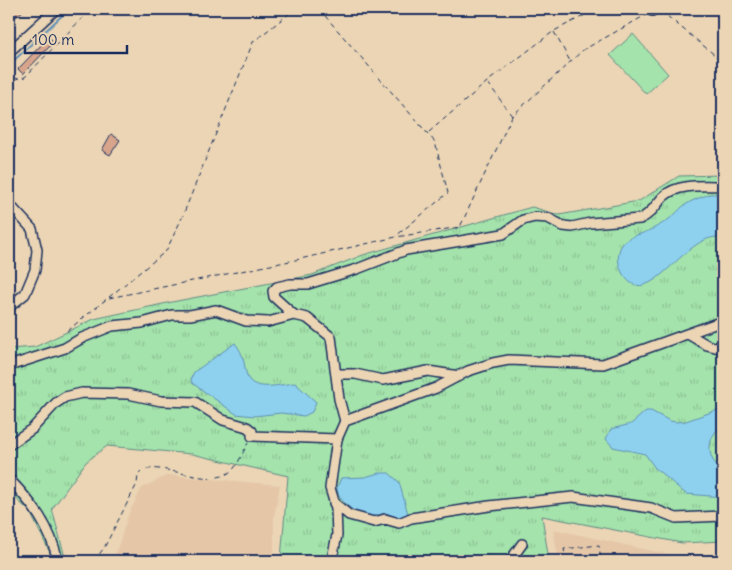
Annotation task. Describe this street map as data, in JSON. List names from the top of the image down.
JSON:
{
  "scale_bar": "100 m"
}
